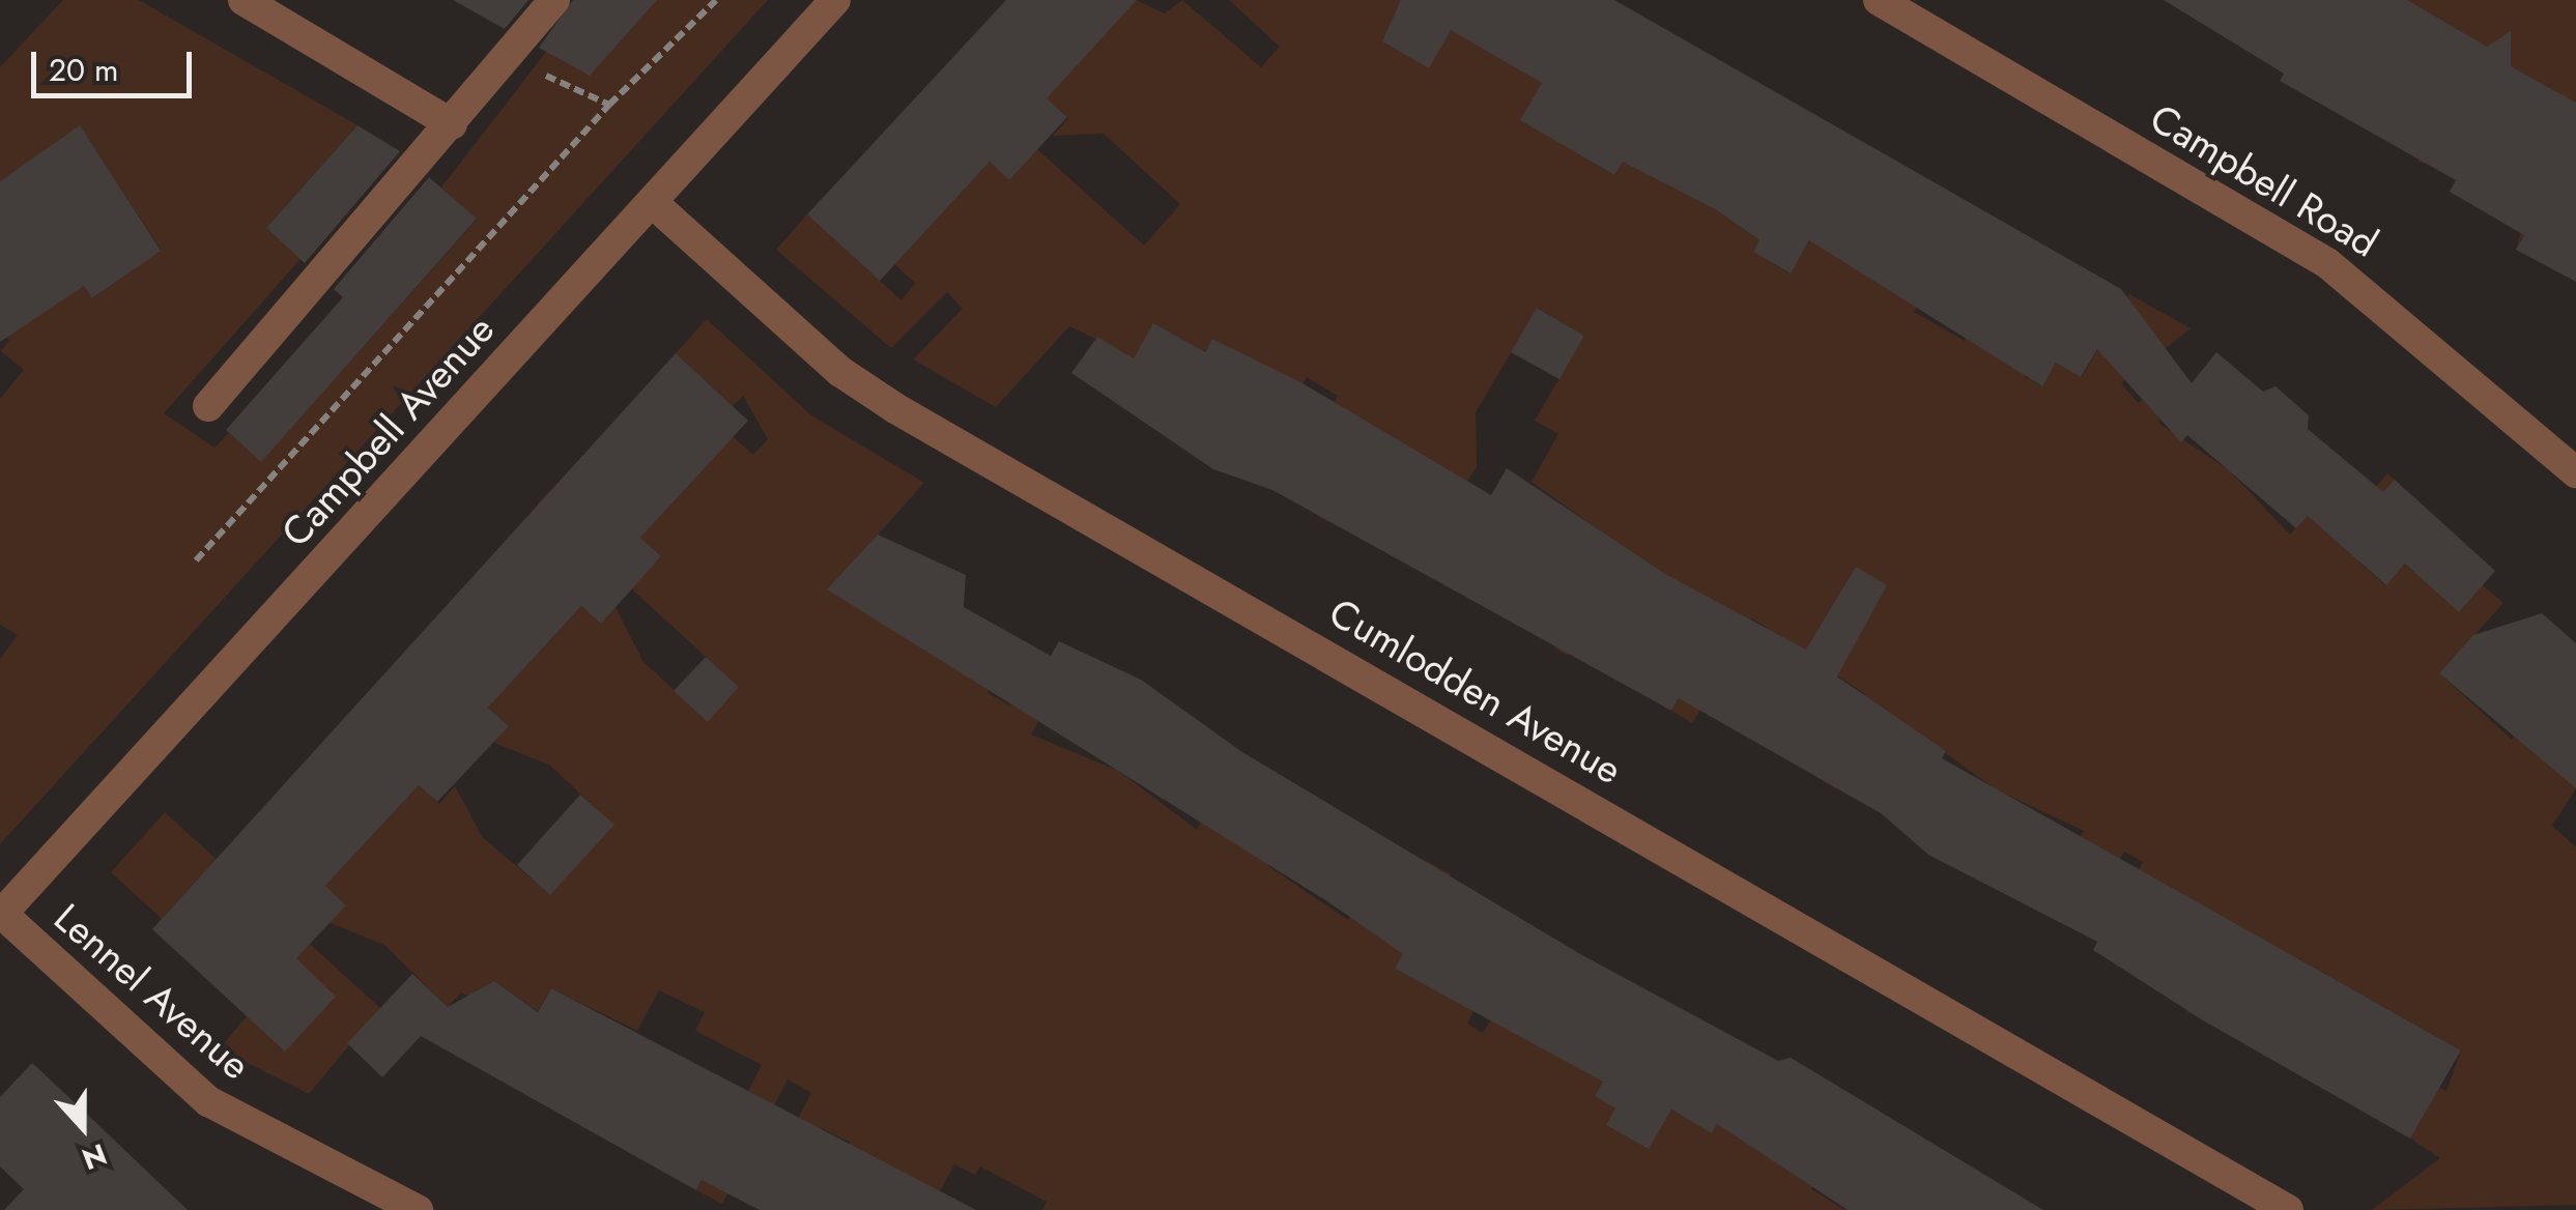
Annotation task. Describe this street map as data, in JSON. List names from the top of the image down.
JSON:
{
  "streets": {
    "street": [
      "Campbell Road",
      "Campbell Avenue",
      "Cumlodden Avenue",
      "Lennel Avenue"
    ]
  },
  "crossings": [
    ["Campbell Avenue", "Cumlodden Avenue"],
    ["Campbell Avenue", "Lennel Avenue"]
  ],
  "scale_bar": "20 m",
  "north": "bottom"
}
